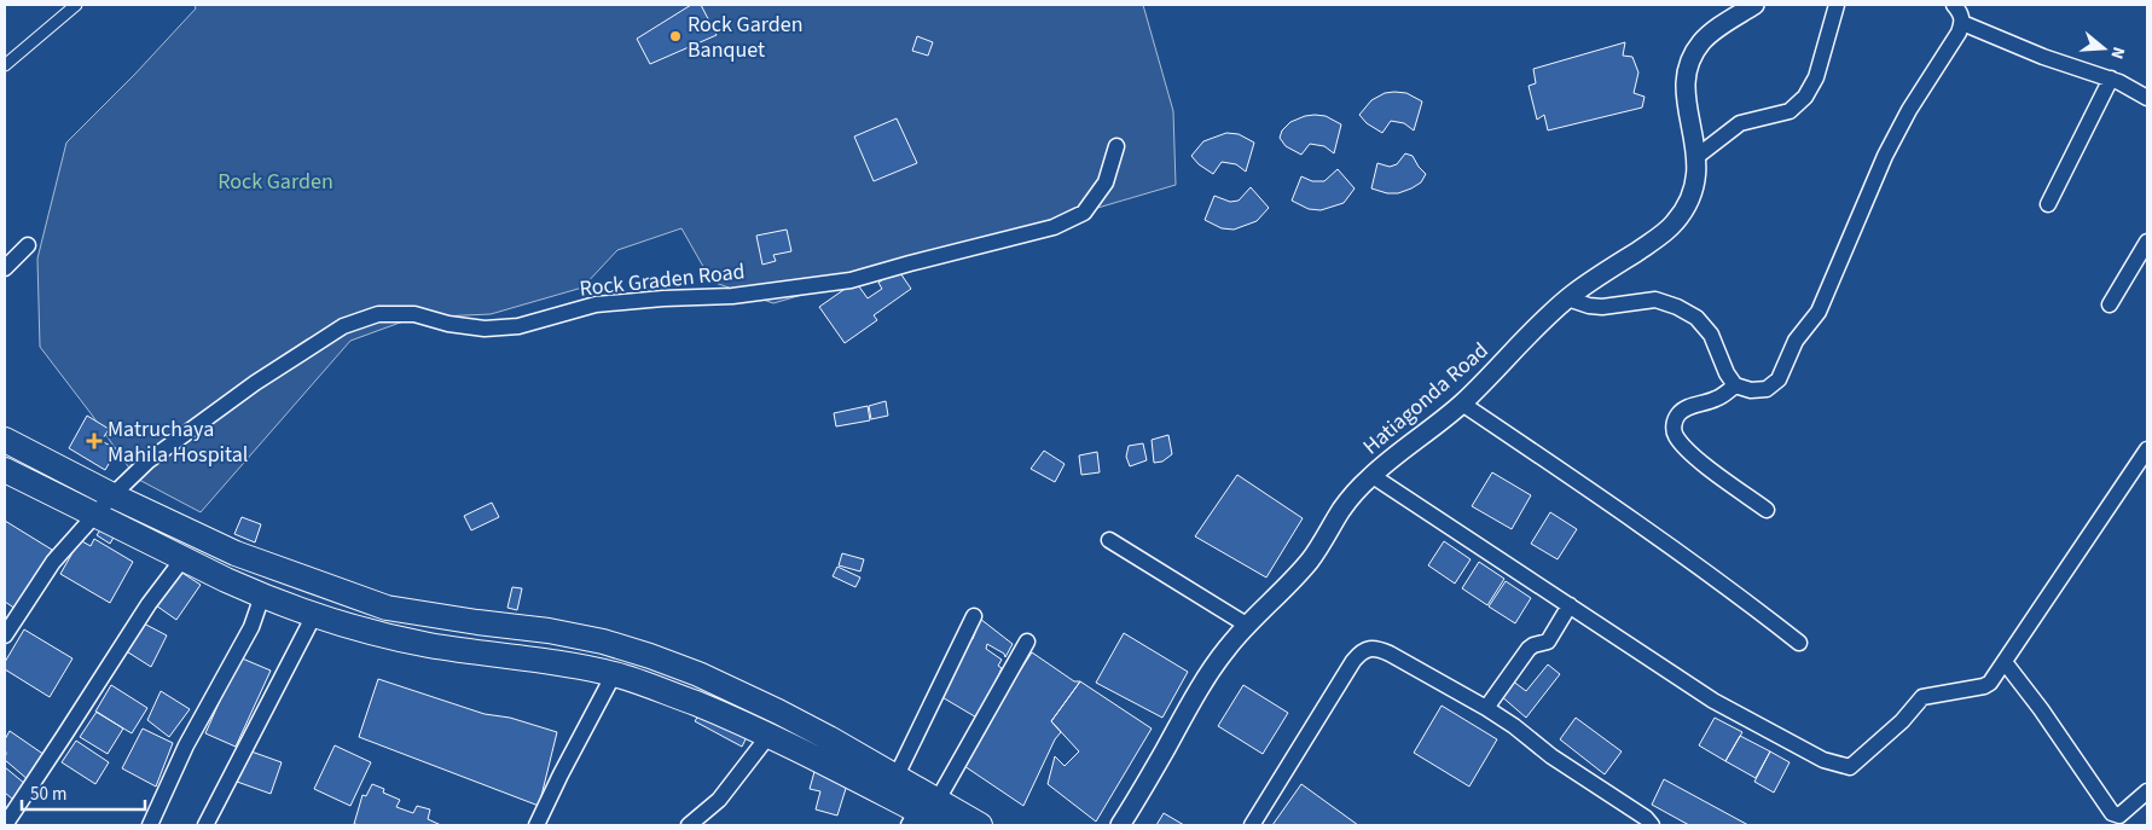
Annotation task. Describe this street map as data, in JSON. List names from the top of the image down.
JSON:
{
  "streets": {
    "street": ["Rock Graden Road", "Hatiagonda Road"]
  },
  "parks": ["Rock Garden"],
  "places": {
    "other": ["Rock Garden Banquet"],
    "health": ["Matruchaya Mahila Hospital"]
  },
  "scale_bar": "50 m",
  "north": "right"
}
